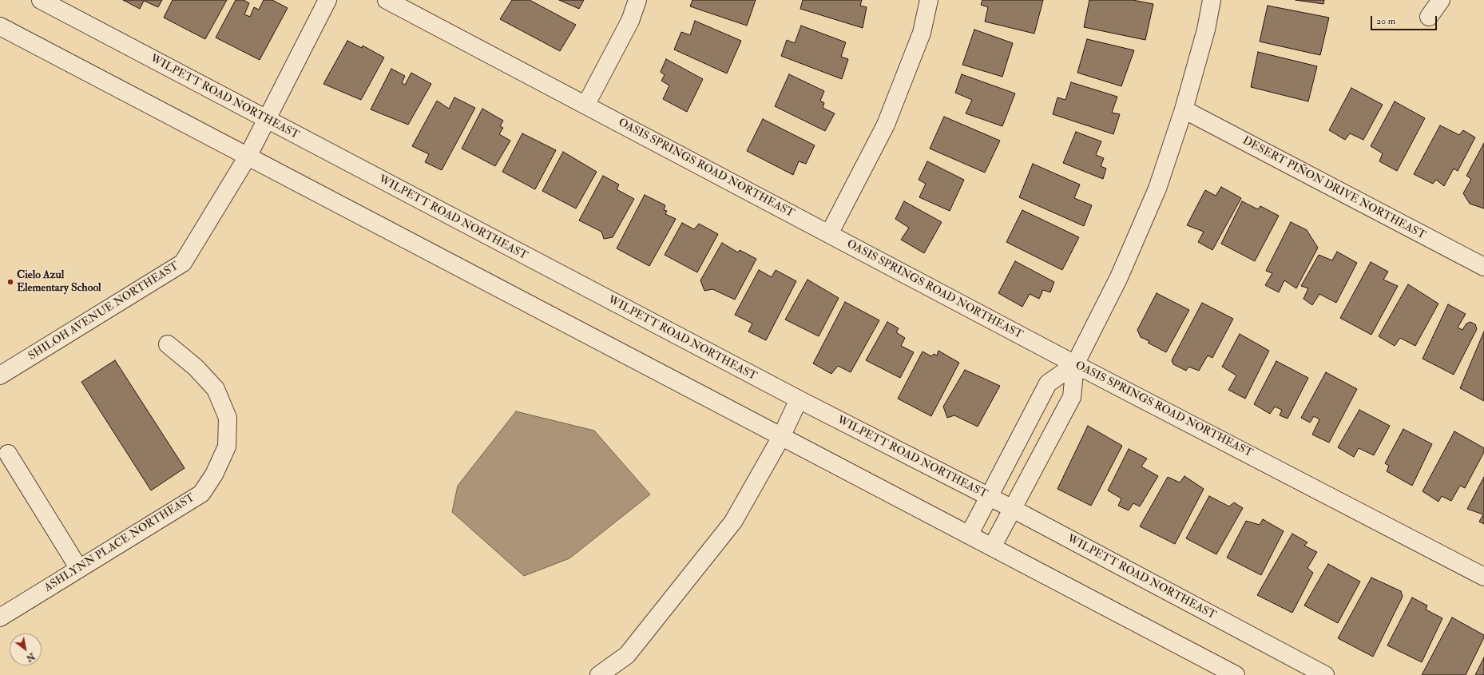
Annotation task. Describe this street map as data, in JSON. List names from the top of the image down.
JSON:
{
  "streets": {
    "street": [
      "WILPETT ROAD NORTHEAST",
      "OASIS SPRINGS ROAD NORTHEAST",
      "DESERT PIÑON DRIVE NORTHEAST",
      "SHILOH AVENUE NORTHEAST",
      "ASHLYNN PLACE NORTHEAST"
    ]
  },
  "crossings": [
    ["WILPETT ROAD NORTHEAST", "SHILOH AVENUE NORTHEAST"]
  ],
  "places": ["Cielo Azul Elementary School"],
  "scale_bar": "20 m",
  "north": "bottom right"
}
